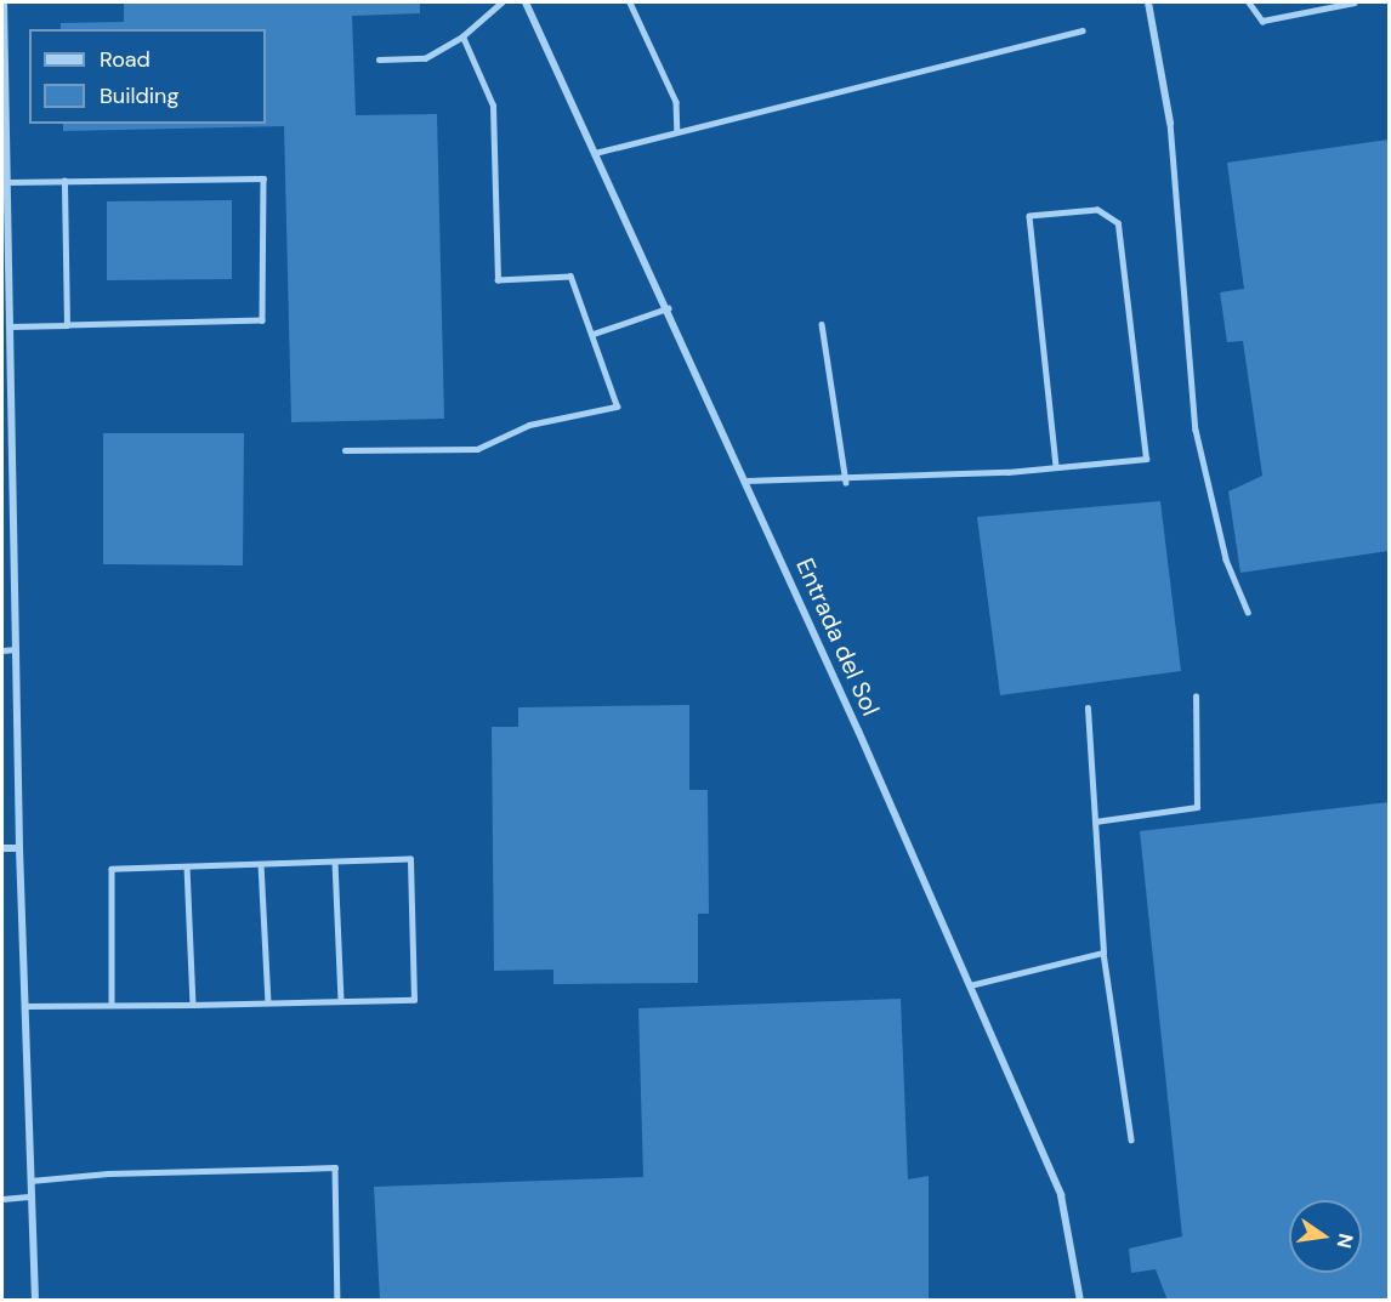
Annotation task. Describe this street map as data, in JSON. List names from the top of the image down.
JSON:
{
  "streets": {
    "street": ["Entrada del Sol"]
  },
  "legend": ["Road", "Building"],
  "north": "right"
}
